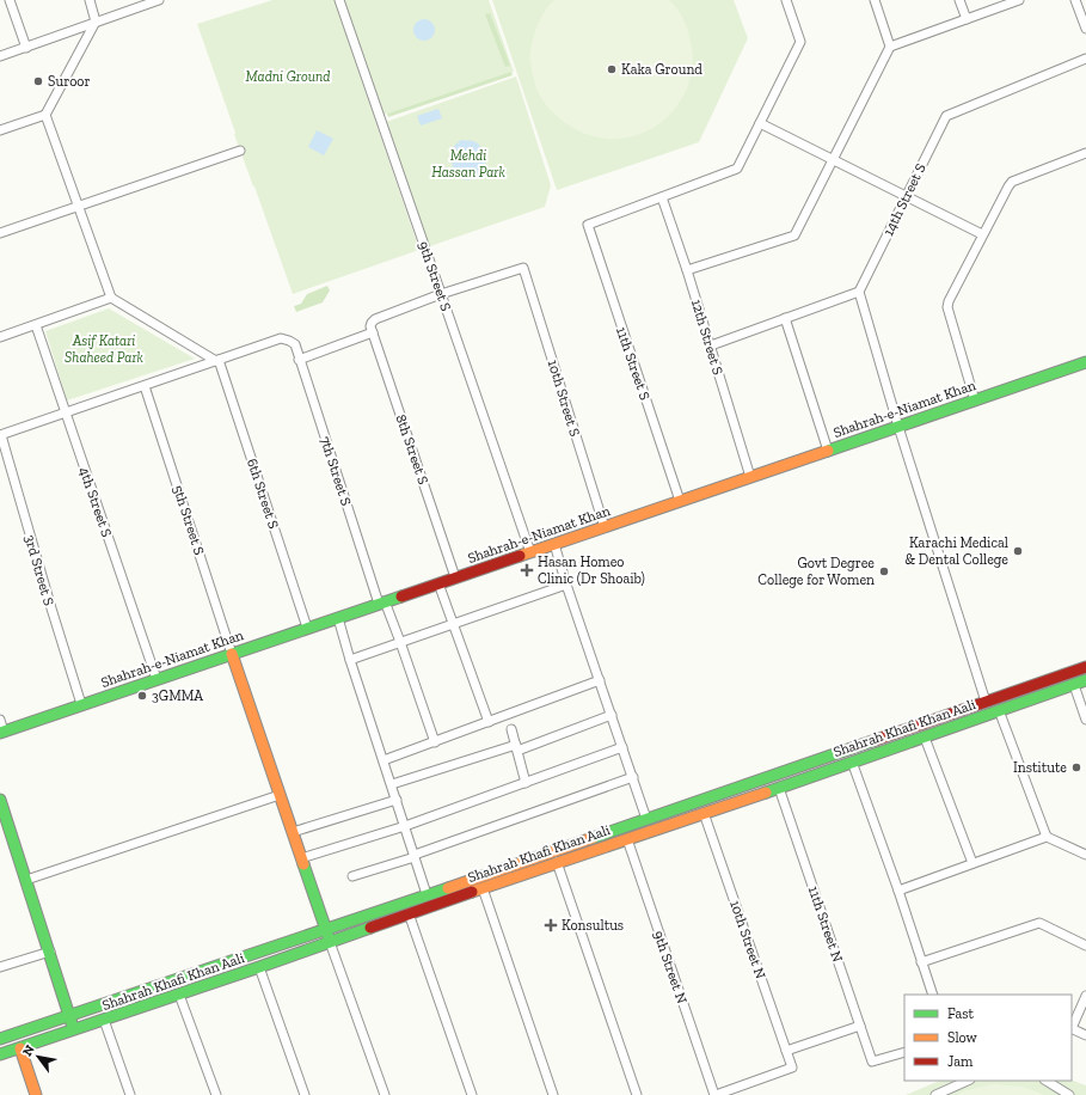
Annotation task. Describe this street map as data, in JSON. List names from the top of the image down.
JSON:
{
  "streets": {
    "main road": ["Shahrah-e-Niamat Khan", "Shahrah Khafi Khan Aali"],
    "street": [
      "14th Street S",
      "9th Street S",
      "12th Street S",
      "11th Street S",
      "10th Street S",
      "8th Street S",
      "7th Street S",
      "6th Street S",
      "4th Street S",
      "5th Street S",
      "3rd Street S",
      "11th Street N",
      "10th Street N",
      "9th Street N"
    ]
  },
  "crossings": [
    ["9th Street S", "10th Street S"],
    ["9th Street S", "Shahrah-e-Niamat Khan"],
    ["9th Street S", "8th Street S"],
    ["12th Street S", "11th Street S"],
    ["12th Street S", "Shahrah-e-Niamat Khan"],
    ["11th Street S", "Shahrah-e-Niamat Khan"],
    ["10th Street S", "Shahrah-e-Niamat Khan"],
    ["10th Street S", "8th Street S"],
    ["Shahrah-e-Niamat Khan", "8th Street S"],
    ["Shahrah-e-Niamat Khan", "7th Street S"],
    ["Shahrah-e-Niamat Khan", "6th Street S"],
    ["Shahrah-e-Niamat Khan", "4th Street S"],
    ["Shahrah-e-Niamat Khan", "5th Street S"],
    ["Shahrah-e-Niamat Khan", "3rd Street S"],
    ["7th Street S", "6th Street S"],
    ["Shahrah Khafi Khan Aali", "11th Street N"],
    ["Shahrah Khafi Khan Aali", "10th Street N"],
    ["Shahrah Khafi Khan Aali", "9th Street N"],
    ["10th Street N", "9th Street N"]
  ],
  "parks": ["Madni Ground", "Mehdi Hassan Park", "Asif Katari Shaheed Park"],
  "places": {
    "other": [
      "Kaka Ground",
      "Suroor",
      "Karachi Medical & Dental College",
      "Govt Degree College for Women",
      "3GMMA",
      "Institute"
    ],
    "health": ["Hasan Homeo Clinic (Dr Shoaib)", "Konsultus"]
  },
  "legend": ["Fast", "Slow", "Jam"],
  "north": "top left"
}
